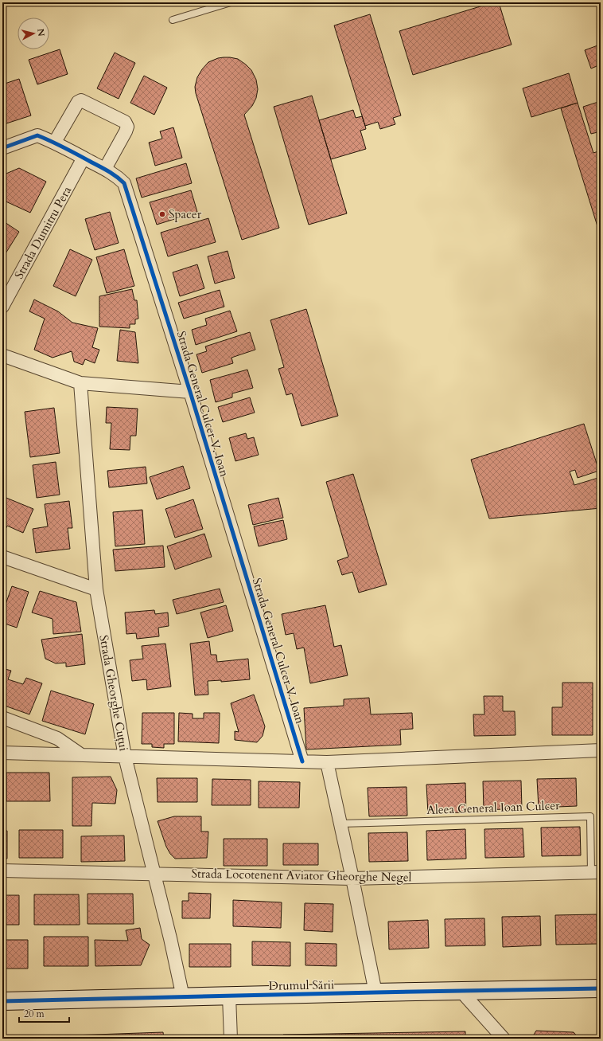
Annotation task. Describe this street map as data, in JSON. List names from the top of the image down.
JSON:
{
  "streets": {
    "main road": ["Drumul Sării"],
    "street": [
      "Strada Dumitru Pera",
      "Strada General Culcer V. Ioan",
      "Strada Gheorghe Cuțui",
      "Strada Locotenent Aviator Gheorghe Negel"
    ],
    "lane": ["Aleea General Ioan Culcer"]
  },
  "crossings": [
    ["Strada Dumitru Pera", "Strada General Culcer V. Ioan"],
    ["Strada Gheorghe Cuțui", "Strada Locotenent Aviator Gheorghe Negel"],
    ["Strada Gheorghe Cuțui", "Drumul Sării"],
    ["Aleea General Ioan Culcer", "Strada Locotenent Aviator Gheorghe Negel"]
  ],
  "places": ["Spacer"],
  "scale_bar": "20 m",
  "north": "right"
}
